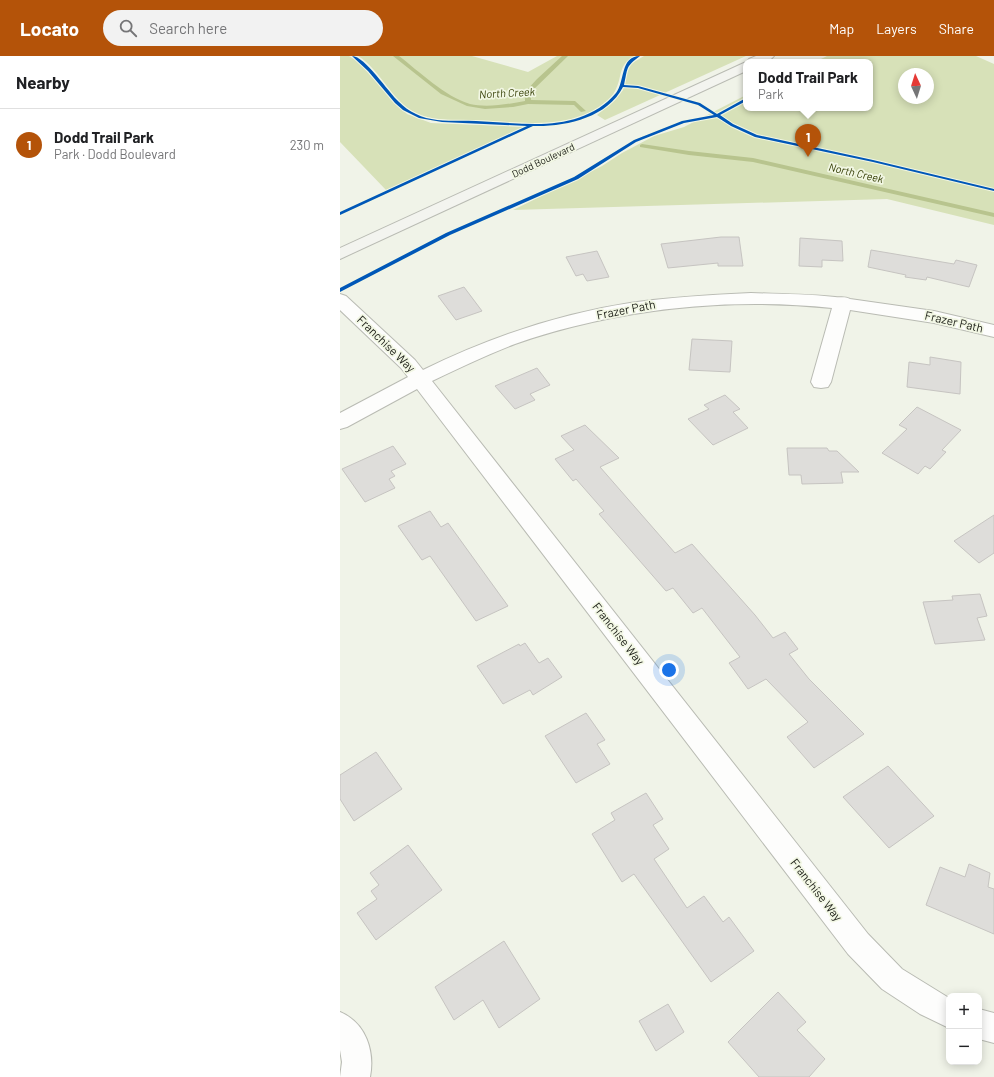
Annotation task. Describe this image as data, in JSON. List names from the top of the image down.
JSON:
{
  "streets": {
    "street": ["Dodd Boulevard", "Frazer Path", "Franchise Way"]
  },
  "crossings": [
    ["Frazer Path", "Franchise Way"]
  ],
  "water": ["North Creek"],
  "north": "top",
  "page": {
    "header": "Locato",
    "search": "Search here",
    "nav": ["Map", "Layers", "Share"],
    "heading": "Nearby",
    "popup": ["Dodd Trail Park", "Park"],
    "list": [
      {
        "mark": "1",
        "name": "Dodd Trail Park",
        "note": "Park · Dodd Boulevard",
        "value": "230 m"
      }
    ],
    "pins": "1",
    "map_buttons": ["+", "−"]
  }
}
